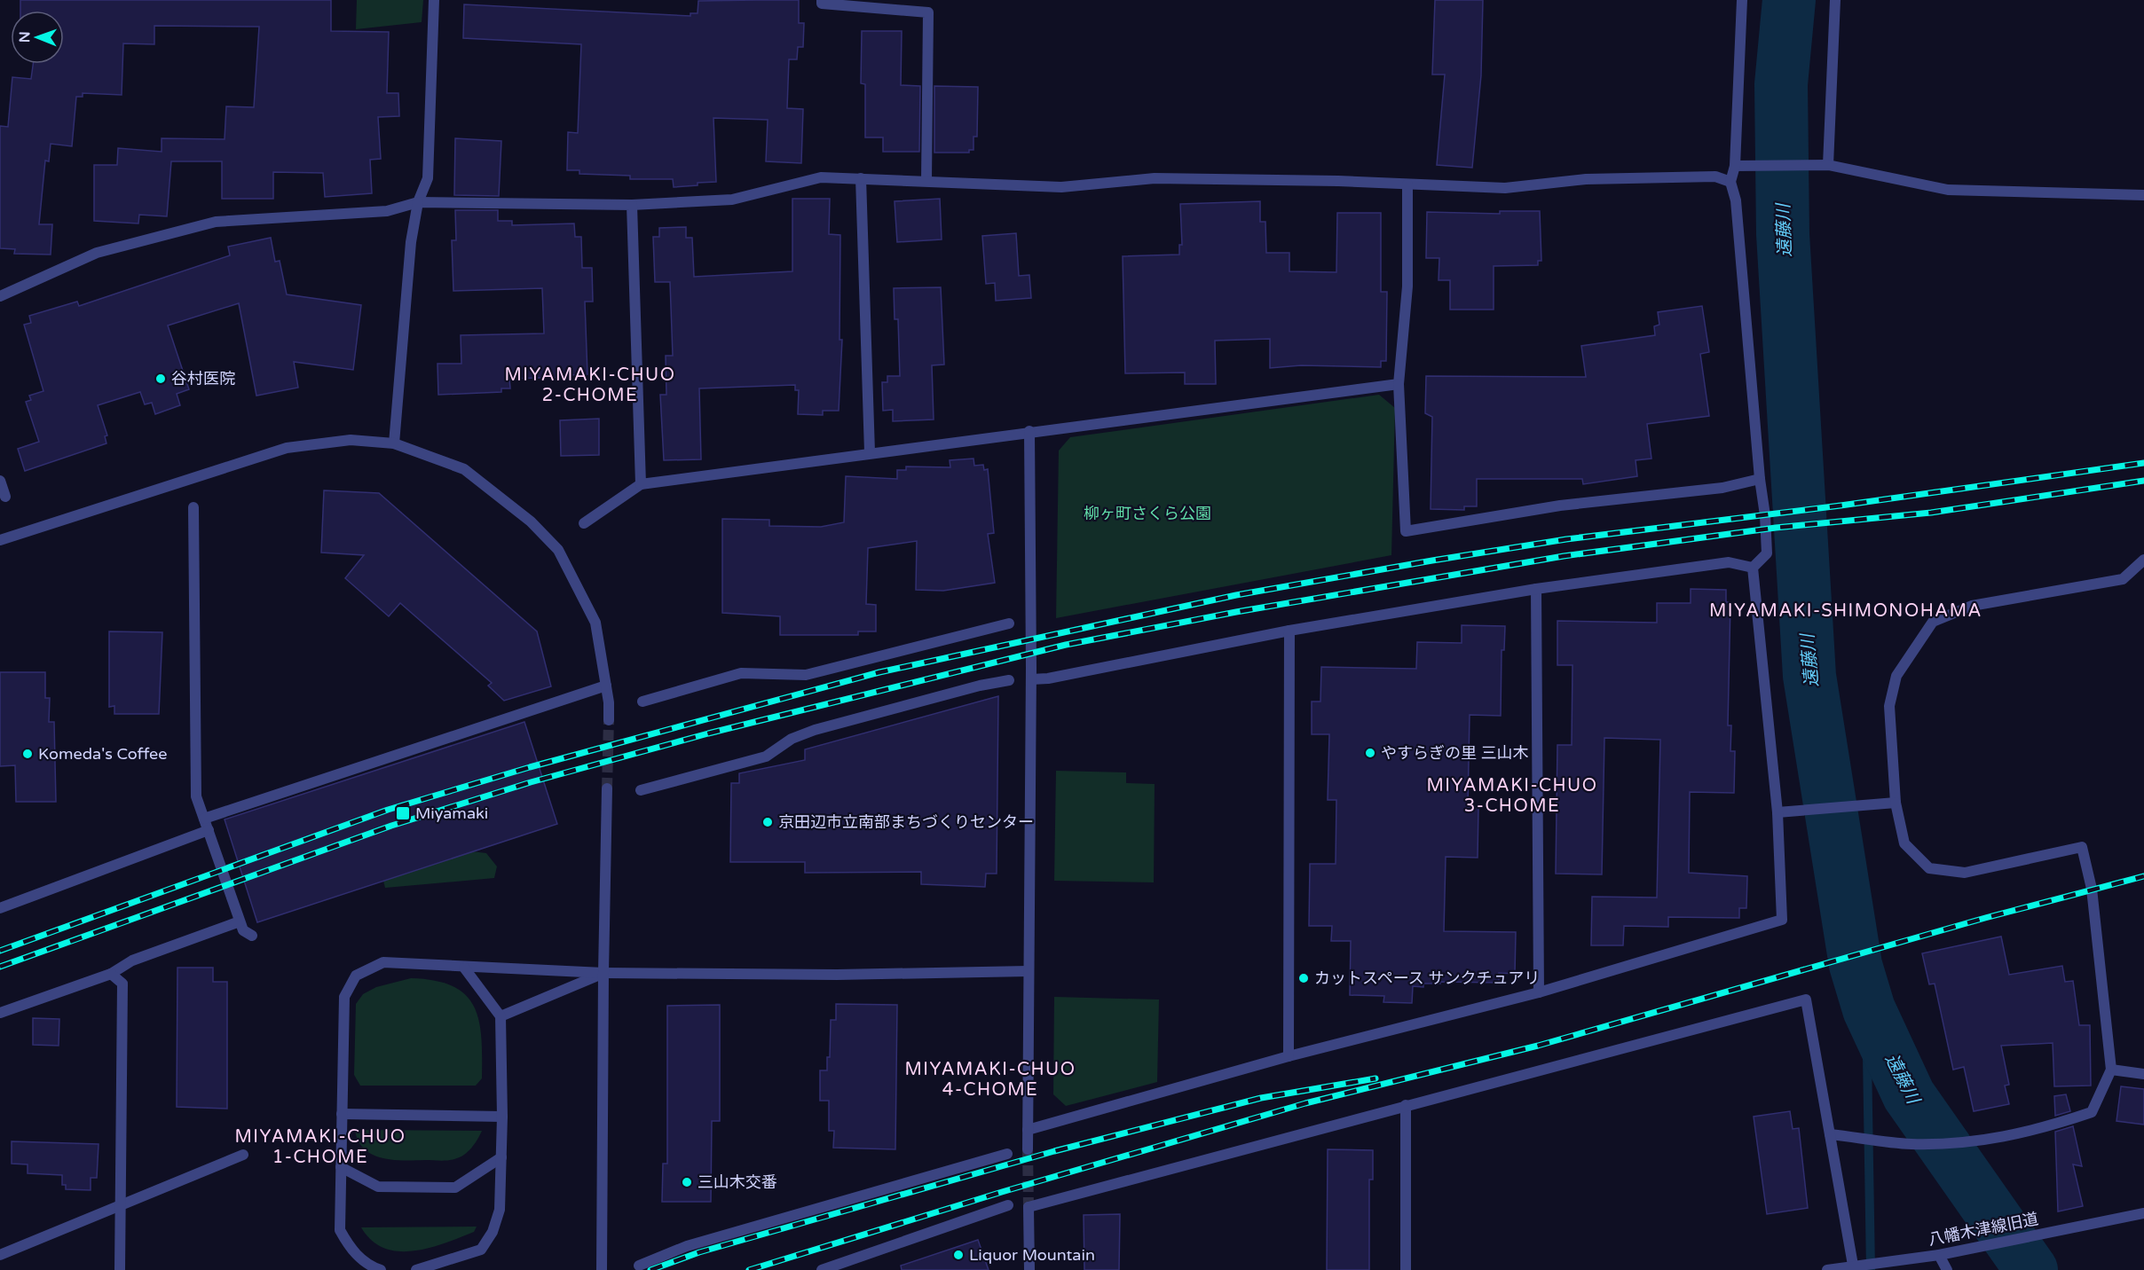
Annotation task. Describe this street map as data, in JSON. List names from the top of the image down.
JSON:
{
  "streets": {
    "street": ["八幡木津線旧道"]
  },
  "districts": [
    "MIYAMAKI-CHUO 2-CHOME",
    "MIYAMAKI-SHIMONOHAMA",
    "MIYAMAKI-CHUO 3-CHOME",
    "MIYAMAKI-CHUO 4-CHOME",
    "MIYAMAKI-CHUO 1-CHOME"
  ],
  "water": ["遠藤川"],
  "parks": ["柳ヶ町さくら公園"],
  "places": {
    "other": [
      "谷村医院",
      "やすらぎの里 三山木",
      "Komeda's Coffee",
      "京田辺市立南部まちづくりセンター",
      "カットスペース サンクチュアリ",
      "三山木交番",
      "Liquor Mountain"
    ],
    "transit": ["Miyamaki"]
  },
  "north": "left"
}
